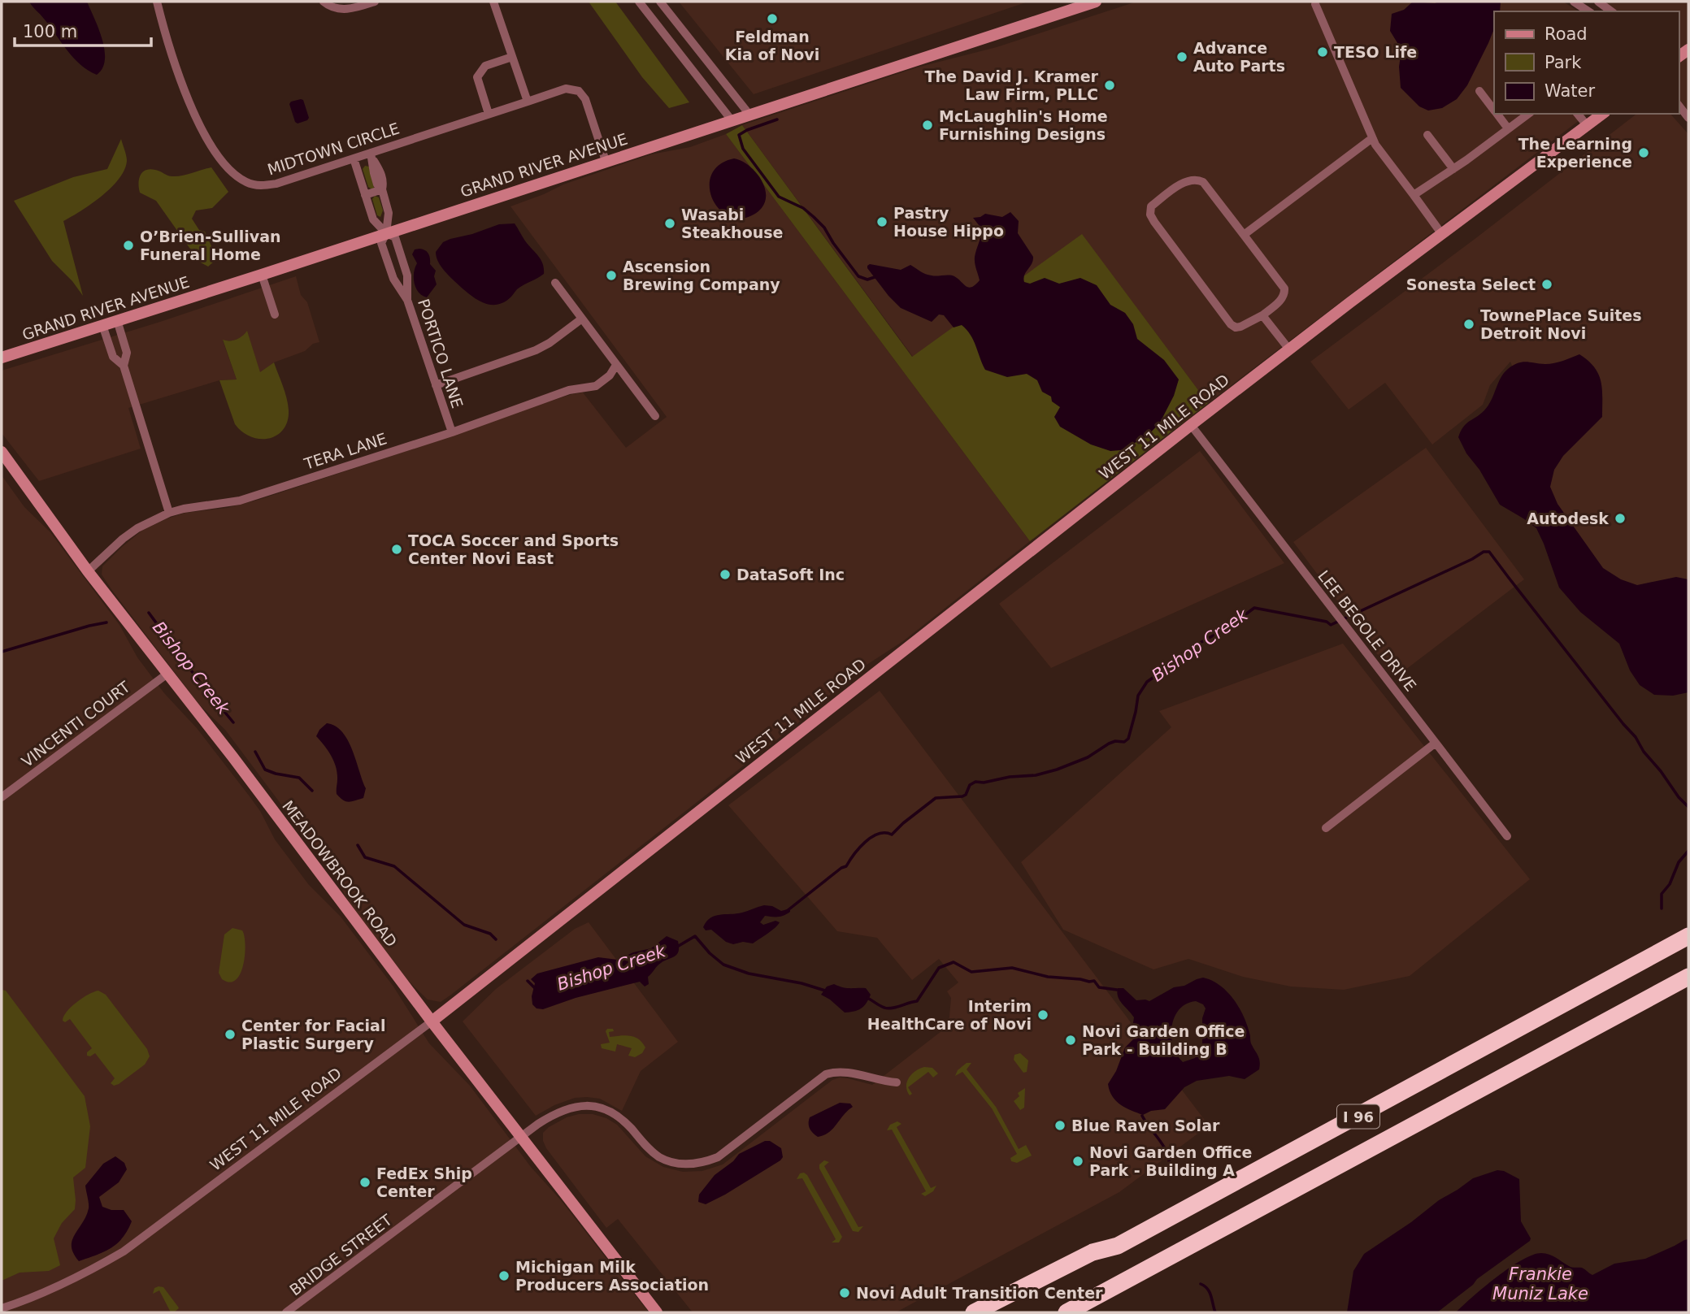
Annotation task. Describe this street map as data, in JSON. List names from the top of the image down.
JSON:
{
  "streets": {
    "highway": ["I 96"],
    "street": [
      "MIDTOWN CIRCLE",
      "GRAND RIVER AVENUE",
      "PORTICO LANE",
      "WEST 11 MILE ROAD",
      "TERA LANE",
      "LEE BEGOLE DRIVE",
      "VINCENTI COURT",
      "MEADOWBROOK ROAD",
      "BRIDGE STREET"
    ]
  },
  "crossings": [
    ["MIDTOWN CIRCLE", "GRAND RIVER AVENUE"],
    ["MIDTOWN CIRCLE", "PORTICO LANE"],
    ["GRAND RIVER AVENUE", "PORTICO LANE"],
    ["PORTICO LANE", "TERA LANE"],
    ["WEST 11 MILE ROAD", "LEE BEGOLE DRIVE"],
    ["WEST 11 MILE ROAD", "MEADOWBROOK ROAD"],
    ["TERA LANE", "MEADOWBROOK ROAD"],
    ["VINCENTI COURT", "MEADOWBROOK ROAD"],
    ["MEADOWBROOK ROAD", "BRIDGE STREET"]
  ],
  "water": ["Bishop Creek", "Frankie Muniz Lake"],
  "places": [
    "Feldman Kia of Novi",
    "TESO Life",
    "Advance Auto Parts",
    "The David J. Kramer Law Firm, PLLC",
    "McLaughlin's Home Furnishing Designs",
    "The Learning Experience",
    "Pastry House Hippo",
    "Wasabi Steakhouse",
    "O’Brien-Sullivan Funeral Home",
    "Ascension Brewing Company",
    "Sonesta Select",
    "TownePlace Suites Detroit Novi",
    "Autodesk",
    "TOCA Soccer and Sports Center Novi East",
    "DataSoft Inc",
    "Interim HealthCare of Novi",
    "Center for Facial Plastic Surgery",
    "Novi Garden Office Park - Building B",
    "Blue Raven Solar",
    "Novi Garden Office Park - Building A",
    "FedEx Ship Center",
    "Michigan Milk Producers Association",
    "Novi Adult Transition Center"
  ],
  "legend": ["Road", "Park", "Water"],
  "scale_bar": "100 m"
}
